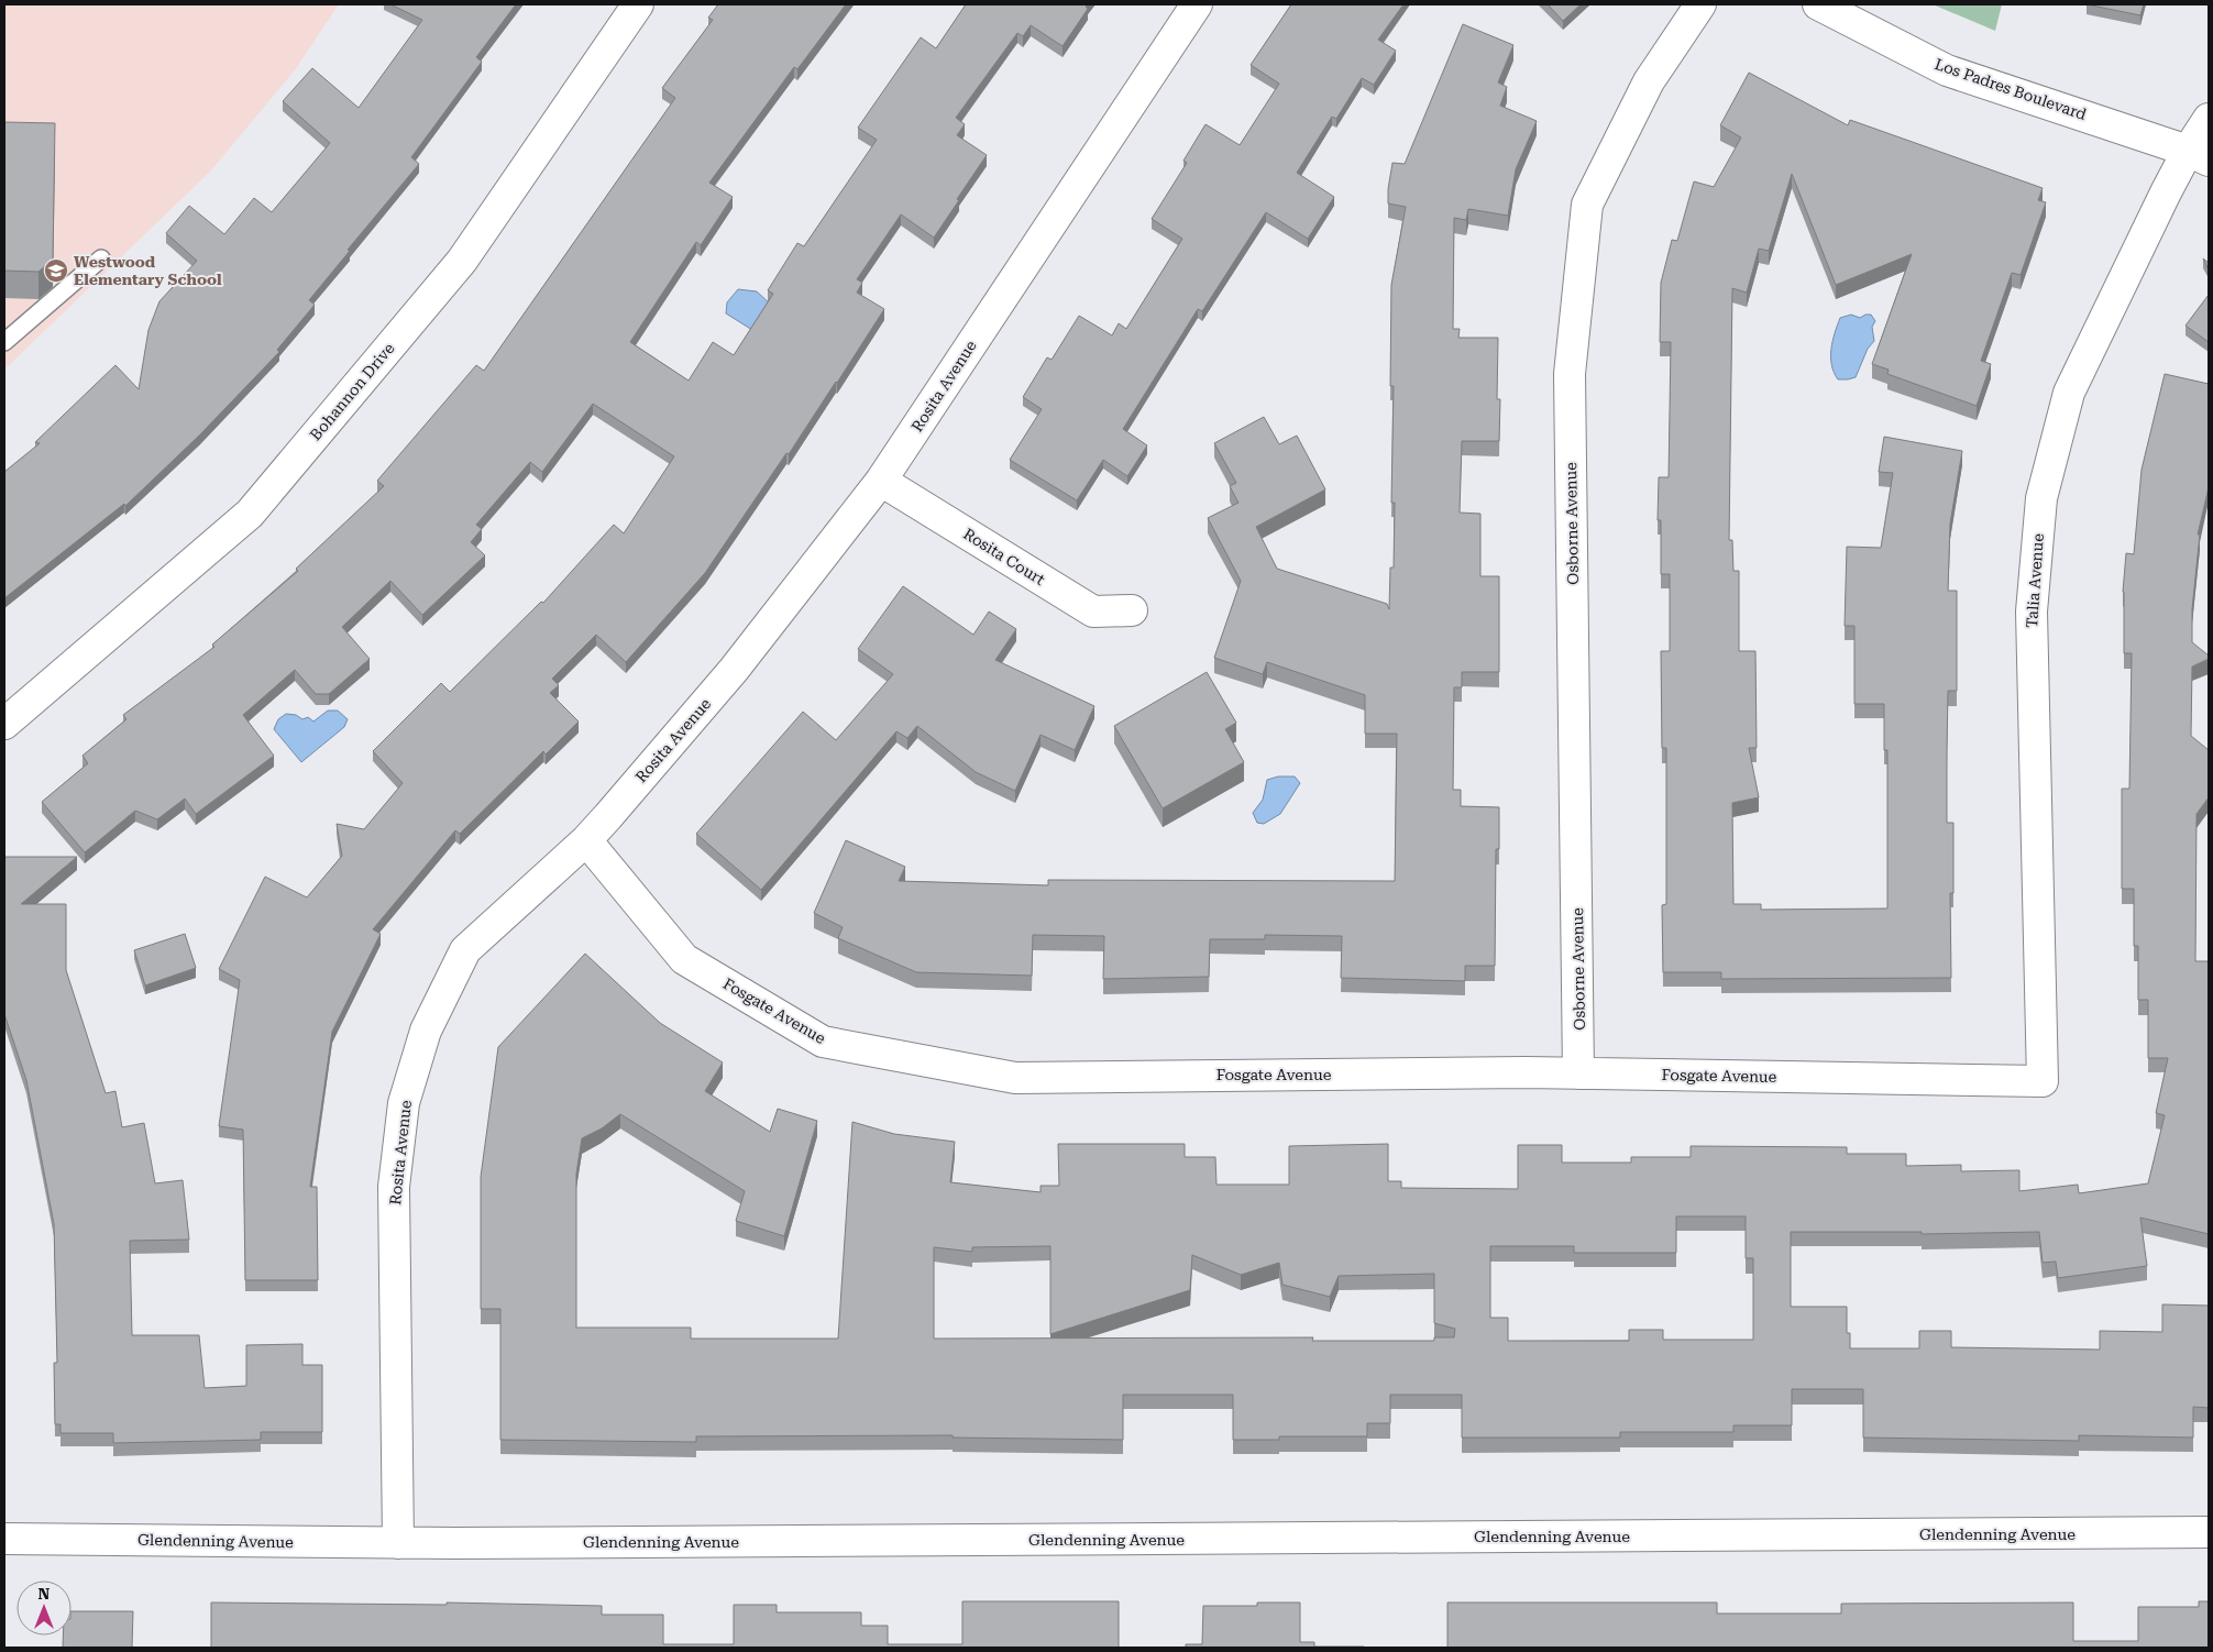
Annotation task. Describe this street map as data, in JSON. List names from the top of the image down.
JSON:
{
  "streets": {
    "street": [
      "Los Padres Boulevard",
      "Rosita Avenue",
      "Bohannon Drive",
      "Osborne Avenue",
      "Rosita Court",
      "Talia Avenue",
      "Fosgate Avenue",
      "Glendenning Avenue"
    ]
  },
  "crossings": [
    ["Los Padres Boulevard", "Talia Avenue"],
    ["Rosita Avenue", "Rosita Court"],
    ["Rosita Avenue", "Fosgate Avenue"],
    ["Rosita Avenue", "Glendenning Avenue"],
    ["Osborne Avenue", "Fosgate Avenue"],
    ["Talia Avenue", "Fosgate Avenue"]
  ],
  "places": {
    "school or university": ["Westwood Elementary School"]
  },
  "north": "top"
}
